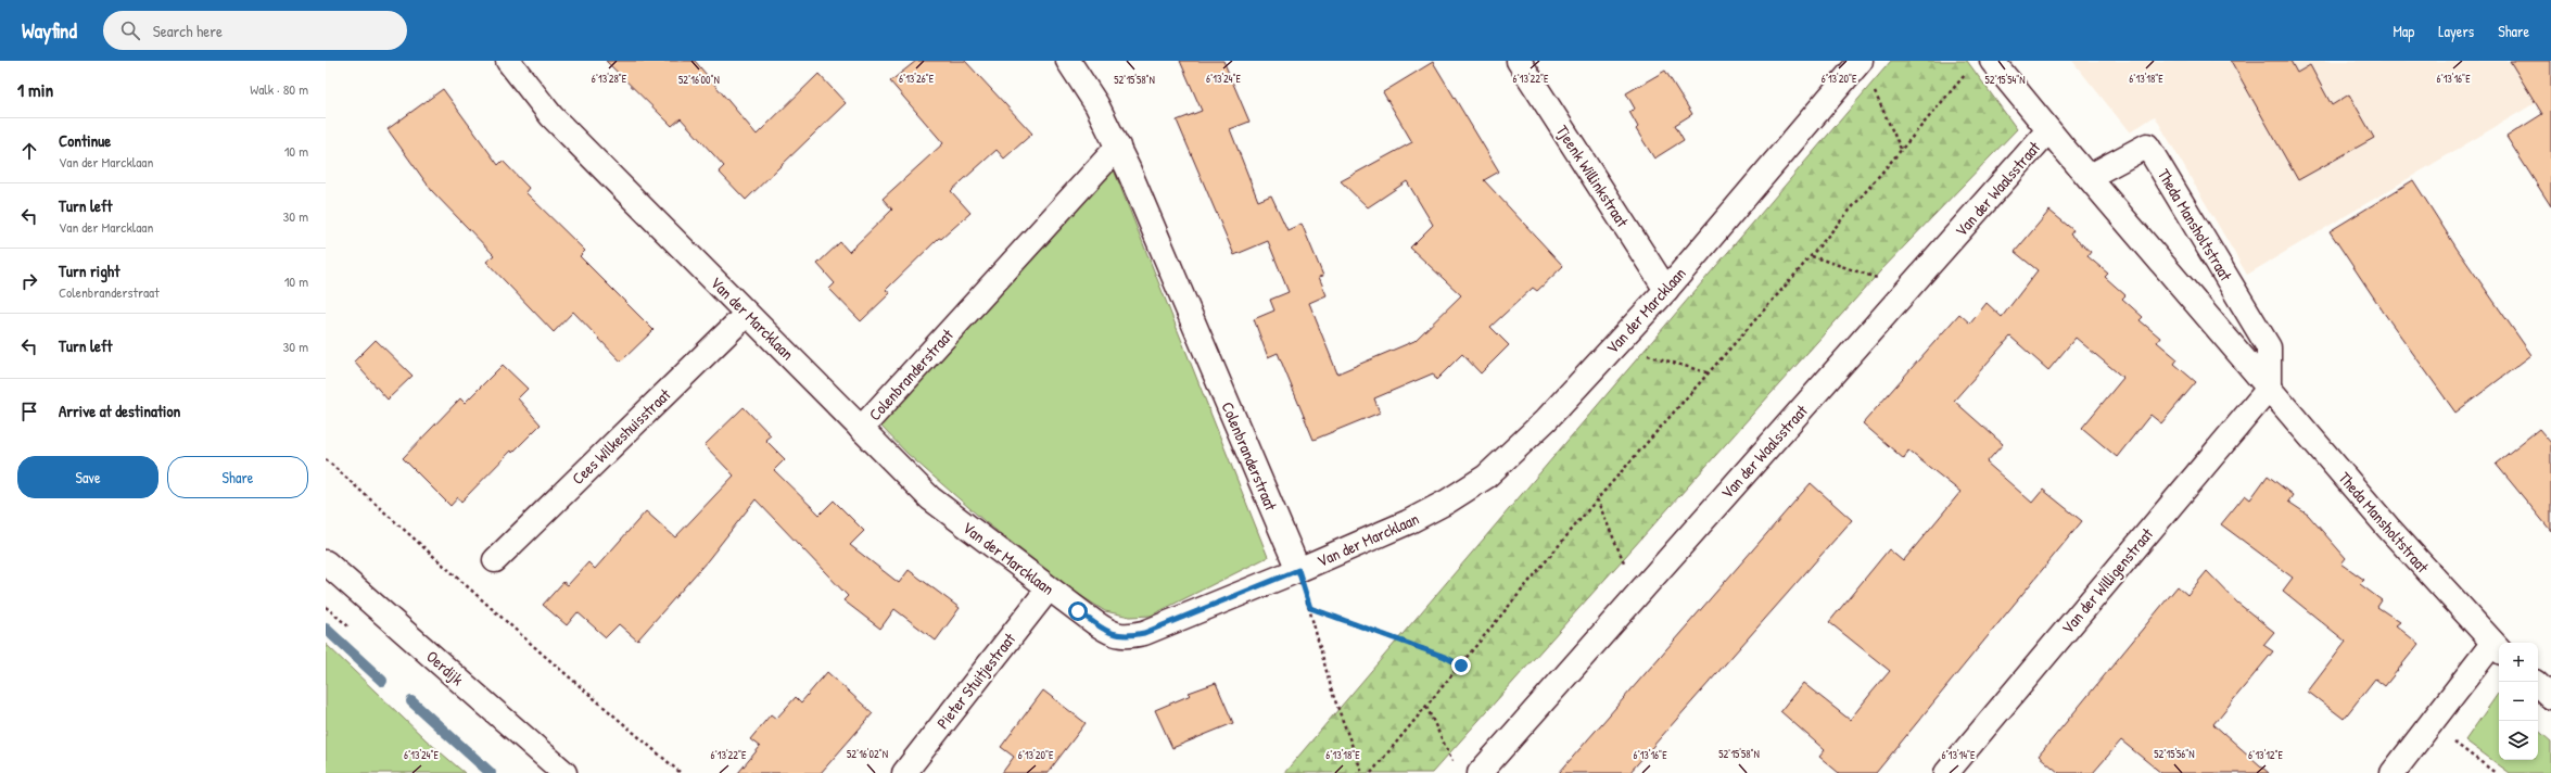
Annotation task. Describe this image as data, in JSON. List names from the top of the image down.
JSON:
{
  "streets": {
    "street": [
      "Tjeenk Willinkstraat",
      "Van der Waalsstraat",
      "Theda Mansholtstraat",
      "Van der Marcklaan",
      "Colenbranderstraat",
      "Cees Wilkeshuisstraat",
      "Van der Willigenstraat",
      "Oerdijk",
      "Pieter Stuitjestraat"
    ]
  },
  "crossings": [
    ["Tjeenk Willinkstraat", "Van der Marcklaan"],
    ["Van der Waalsstraat", "Theda Mansholtstraat"],
    ["Theda Mansholtstraat", "Van der Willigenstraat"],
    ["Van der Marcklaan", "Colenbranderstraat"],
    ["Van der Marcklaan", "Cees Wilkeshuisstraat"],
    ["Van der Marcklaan", "Pieter Stuitjestraat"]
  ],
  "page": {
    "header": "Wayfind",
    "search": "Search here",
    "nav": ["Map", "Layers", "Share"],
    "heading": ["1 min", "Walk · 80 m"],
    "list": [
      ["Continue", "Van der Marcklaan", "10 m"],
      ["Turn left", "Van der Marcklaan", "30 m"],
      ["Turn right", "Colenbranderstraat", "10 m"],
      ["Turn left", "30 m"],
      "Arrive at destination"
    ],
    "buttons": ["Save", "Share"],
    "map_buttons": ["+", "−"]
  },
  "coordinates": [
    "6°13'28\"E",
    "6°13'26\"E",
    "6°13'24\"E",
    "6°13'22\"E",
    "6°13'20\"E",
    "6°13'18\"E",
    "6°13'16\"E",
    "52°16'00\"N",
    "52°15'58\"N",
    "52°15'54\"N",
    "52°16'02\"N",
    "52°15'56\"N",
    "6°13'14\"E",
    "6°13'12\"E"
  ]
}
